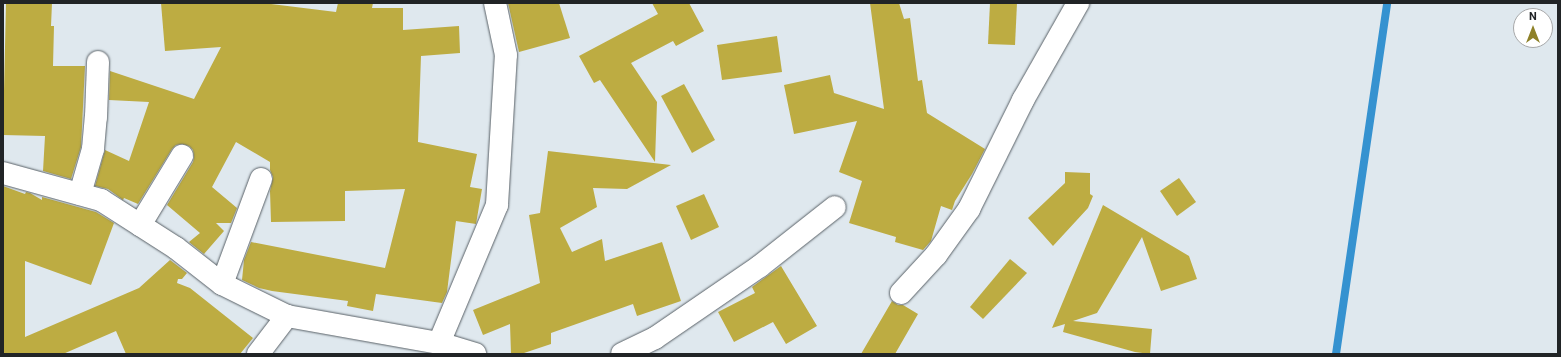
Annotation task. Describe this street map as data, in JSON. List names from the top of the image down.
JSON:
{
  "north": "top"
}
